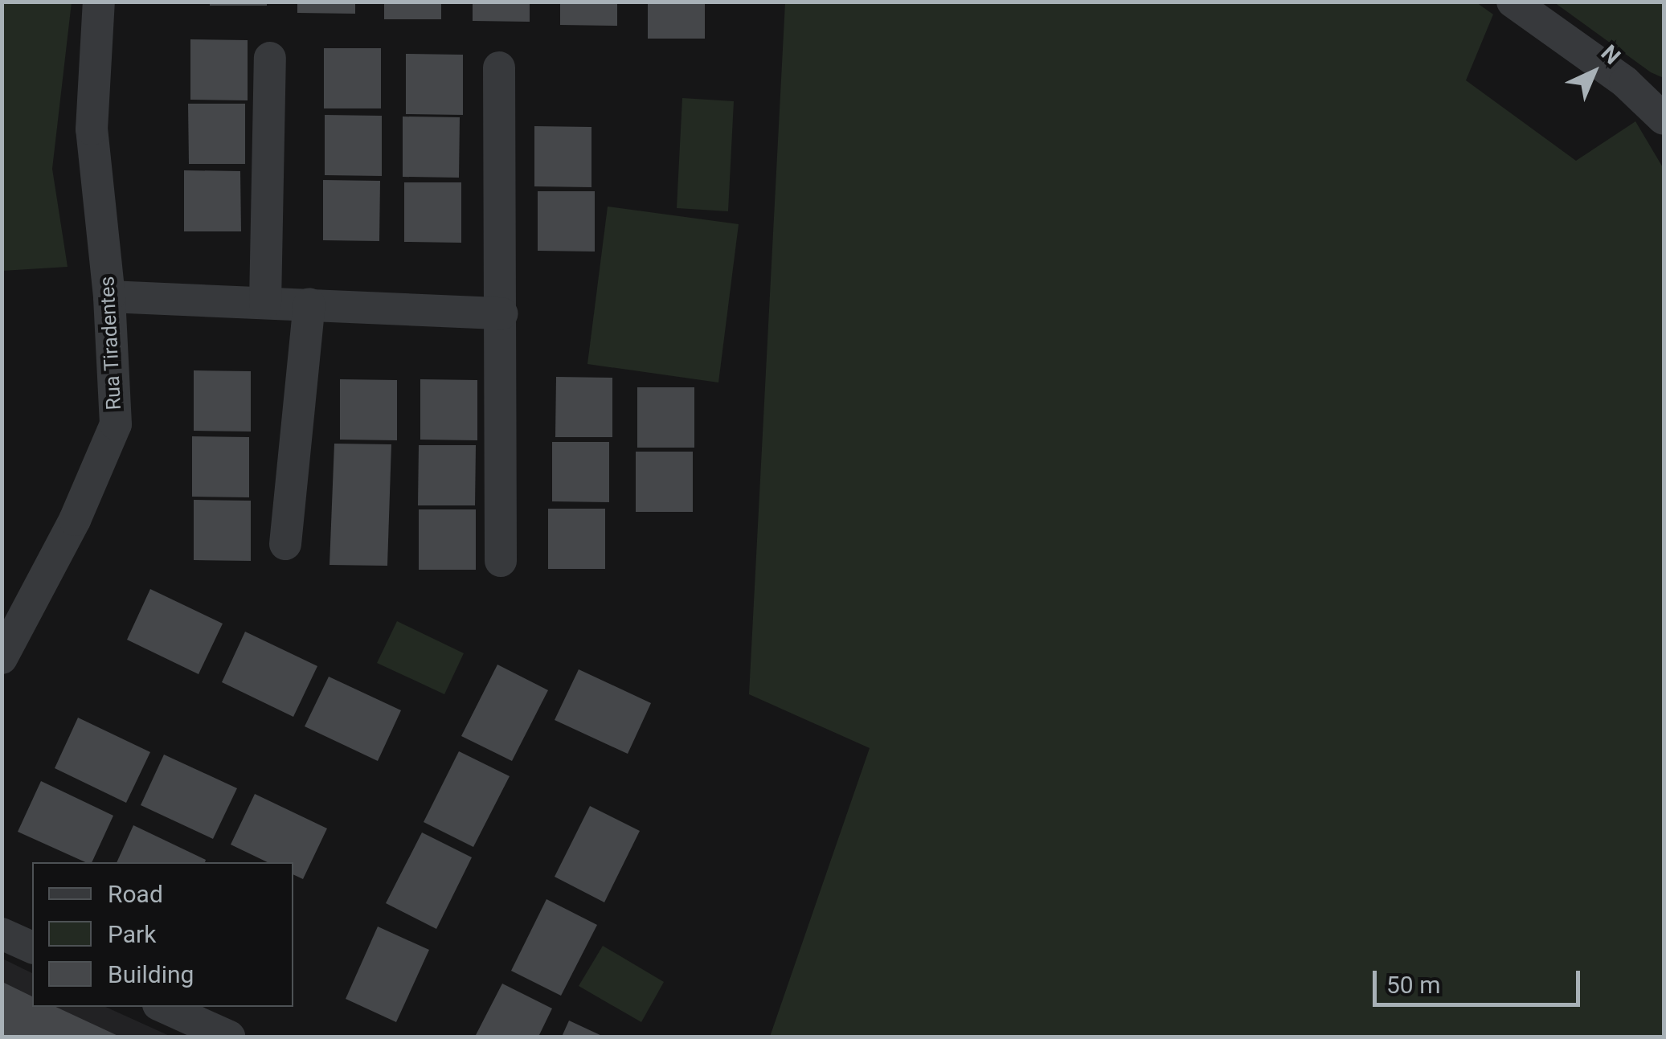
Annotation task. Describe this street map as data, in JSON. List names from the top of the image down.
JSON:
{
  "streets": {
    "street": ["Rua Tiradentes"]
  },
  "legend": ["Road", "Park", "Building"],
  "scale_bar": "50 m",
  "north": "top right"
}
